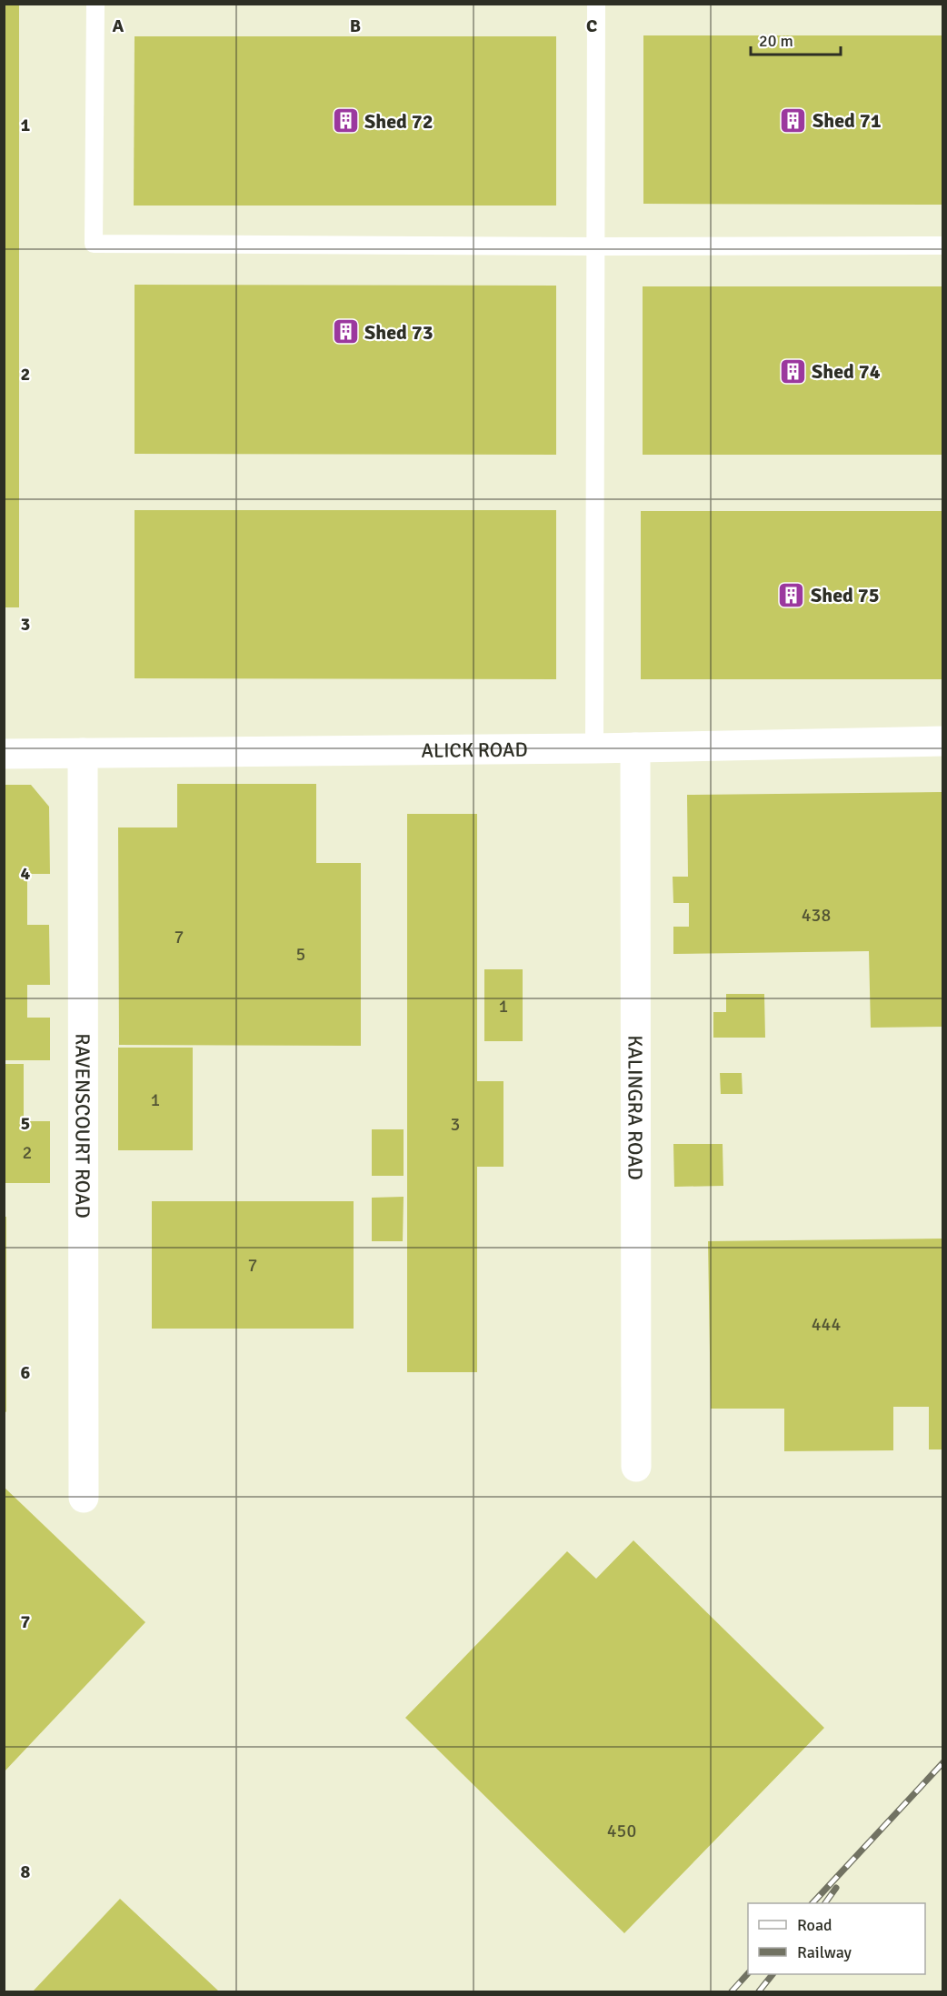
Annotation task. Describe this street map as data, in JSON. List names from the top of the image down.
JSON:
{
  "streets": {
    "street": ["ALICK ROAD", "KALINGRA ROAD", "RAVENSCOURT ROAD"]
  },
  "crossings": [
    ["ALICK ROAD", "KALINGRA ROAD"],
    ["ALICK ROAD", "RAVENSCOURT ROAD"]
  ],
  "places": {
    "building": [
      "Shed 71",
      "Shed 72",
      "Shed 73",
      "Shed 74",
      "Shed 75"
    ]
  },
  "house_numbers": [
    "438",
    "7",
    "5",
    "1",
    "1",
    "3",
    "2",
    "7",
    "444",
    "450"
  ],
  "legend": ["Road", "Railway"],
  "scale_bar": "20 m",
  "grid": {
    "columns": ["A", "B", "C"],
    "rows": [
      "1",
      "2",
      "3",
      "4",
      "5",
      "6",
      "7",
      "8"
    ]
  }
}
